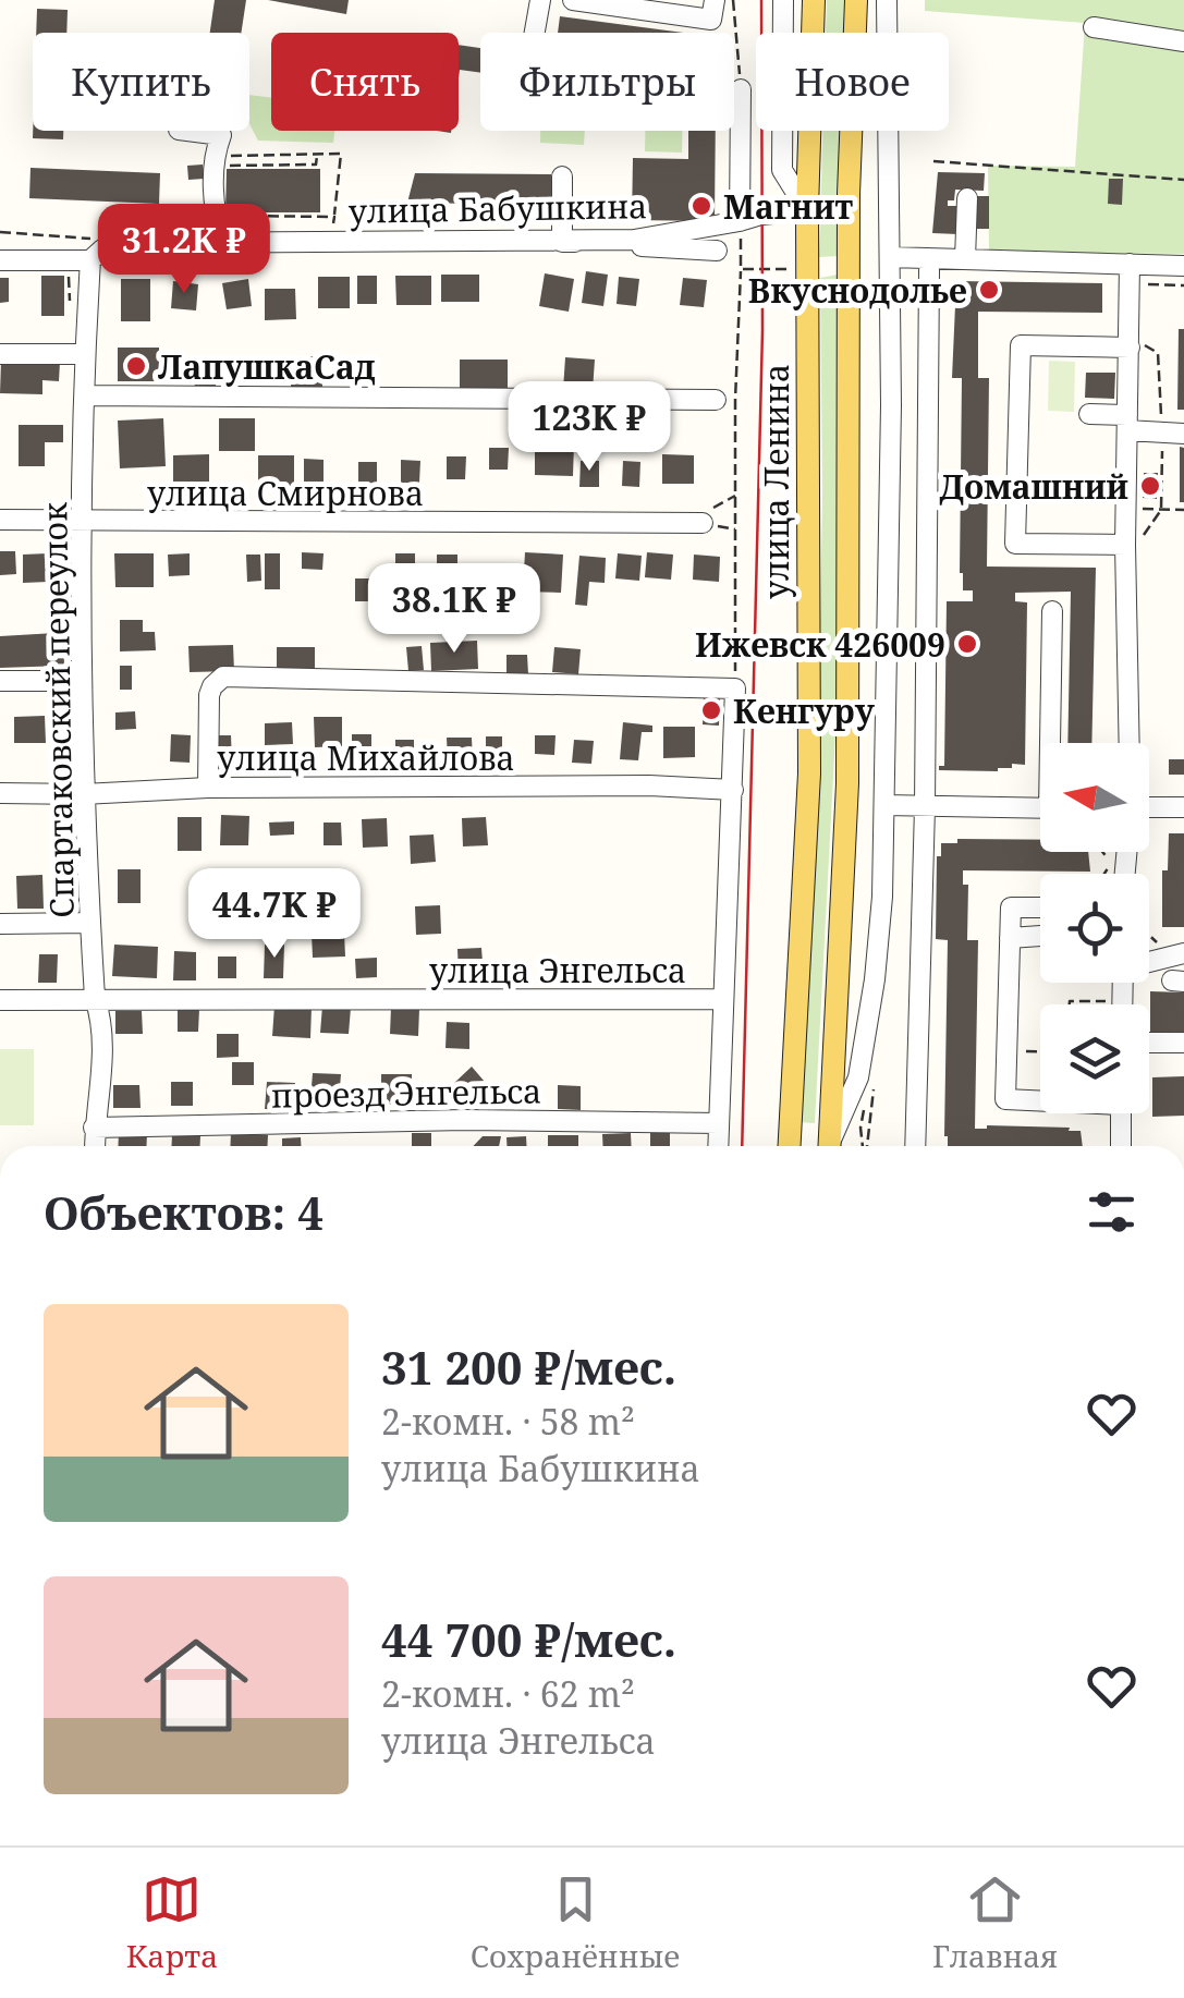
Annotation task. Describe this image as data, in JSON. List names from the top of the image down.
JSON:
{
  "streets": {
    "main road": ["улица Ленина"],
    "street": [
      "улица Бабушкина",
      "улица Смирнова",
      "Спартаковский переулок",
      "улица Михайлова",
      "улица Энгельса",
      "проезд Энгельса"
    ]
  },
  "crossings": [
    ["улица Бабушкина", "улица Ленина"],
    ["улица Бабушкина", "Спартаковский переулок"],
    ["улица Смирнова", "Спартаковский переулок"],
    ["Спартаковский переулок", "улица Михайлова"],
    ["Спартаковский переулок", "улица Энгельса"],
    ["Спартаковский переулок", "проезд Энгельса"]
  ],
  "places": [
    "Магнит",
    "Вкуснодолье",
    "ЛапушкаСад",
    "Домашний",
    "Ижевск 426009",
    "Кенгуру"
  ],
  "north": "left",
  "page": {
    "chip": [
      "Купить",
      "Снять",
      "Фильтры",
      "Новое"
    ],
    "price": [
      "31.2K ₽",
      "123K ₽",
      "38.1K ₽",
      "44.7K ₽"
    ],
    "heading": "Объектов: 4",
    "list": [
      {
        "name": "31 200 ₽/мес.",
        "note": "2-комн. · 58 m² · улица Бабушкина"
      },
      {
        "name": "44 700 ₽/мес.",
        "note": "2-комн. · 62 m² · улица Энгельса"
      }
    ],
    "tabs": ["Карта", "Сохранённые", "Главная"]
  }
}
